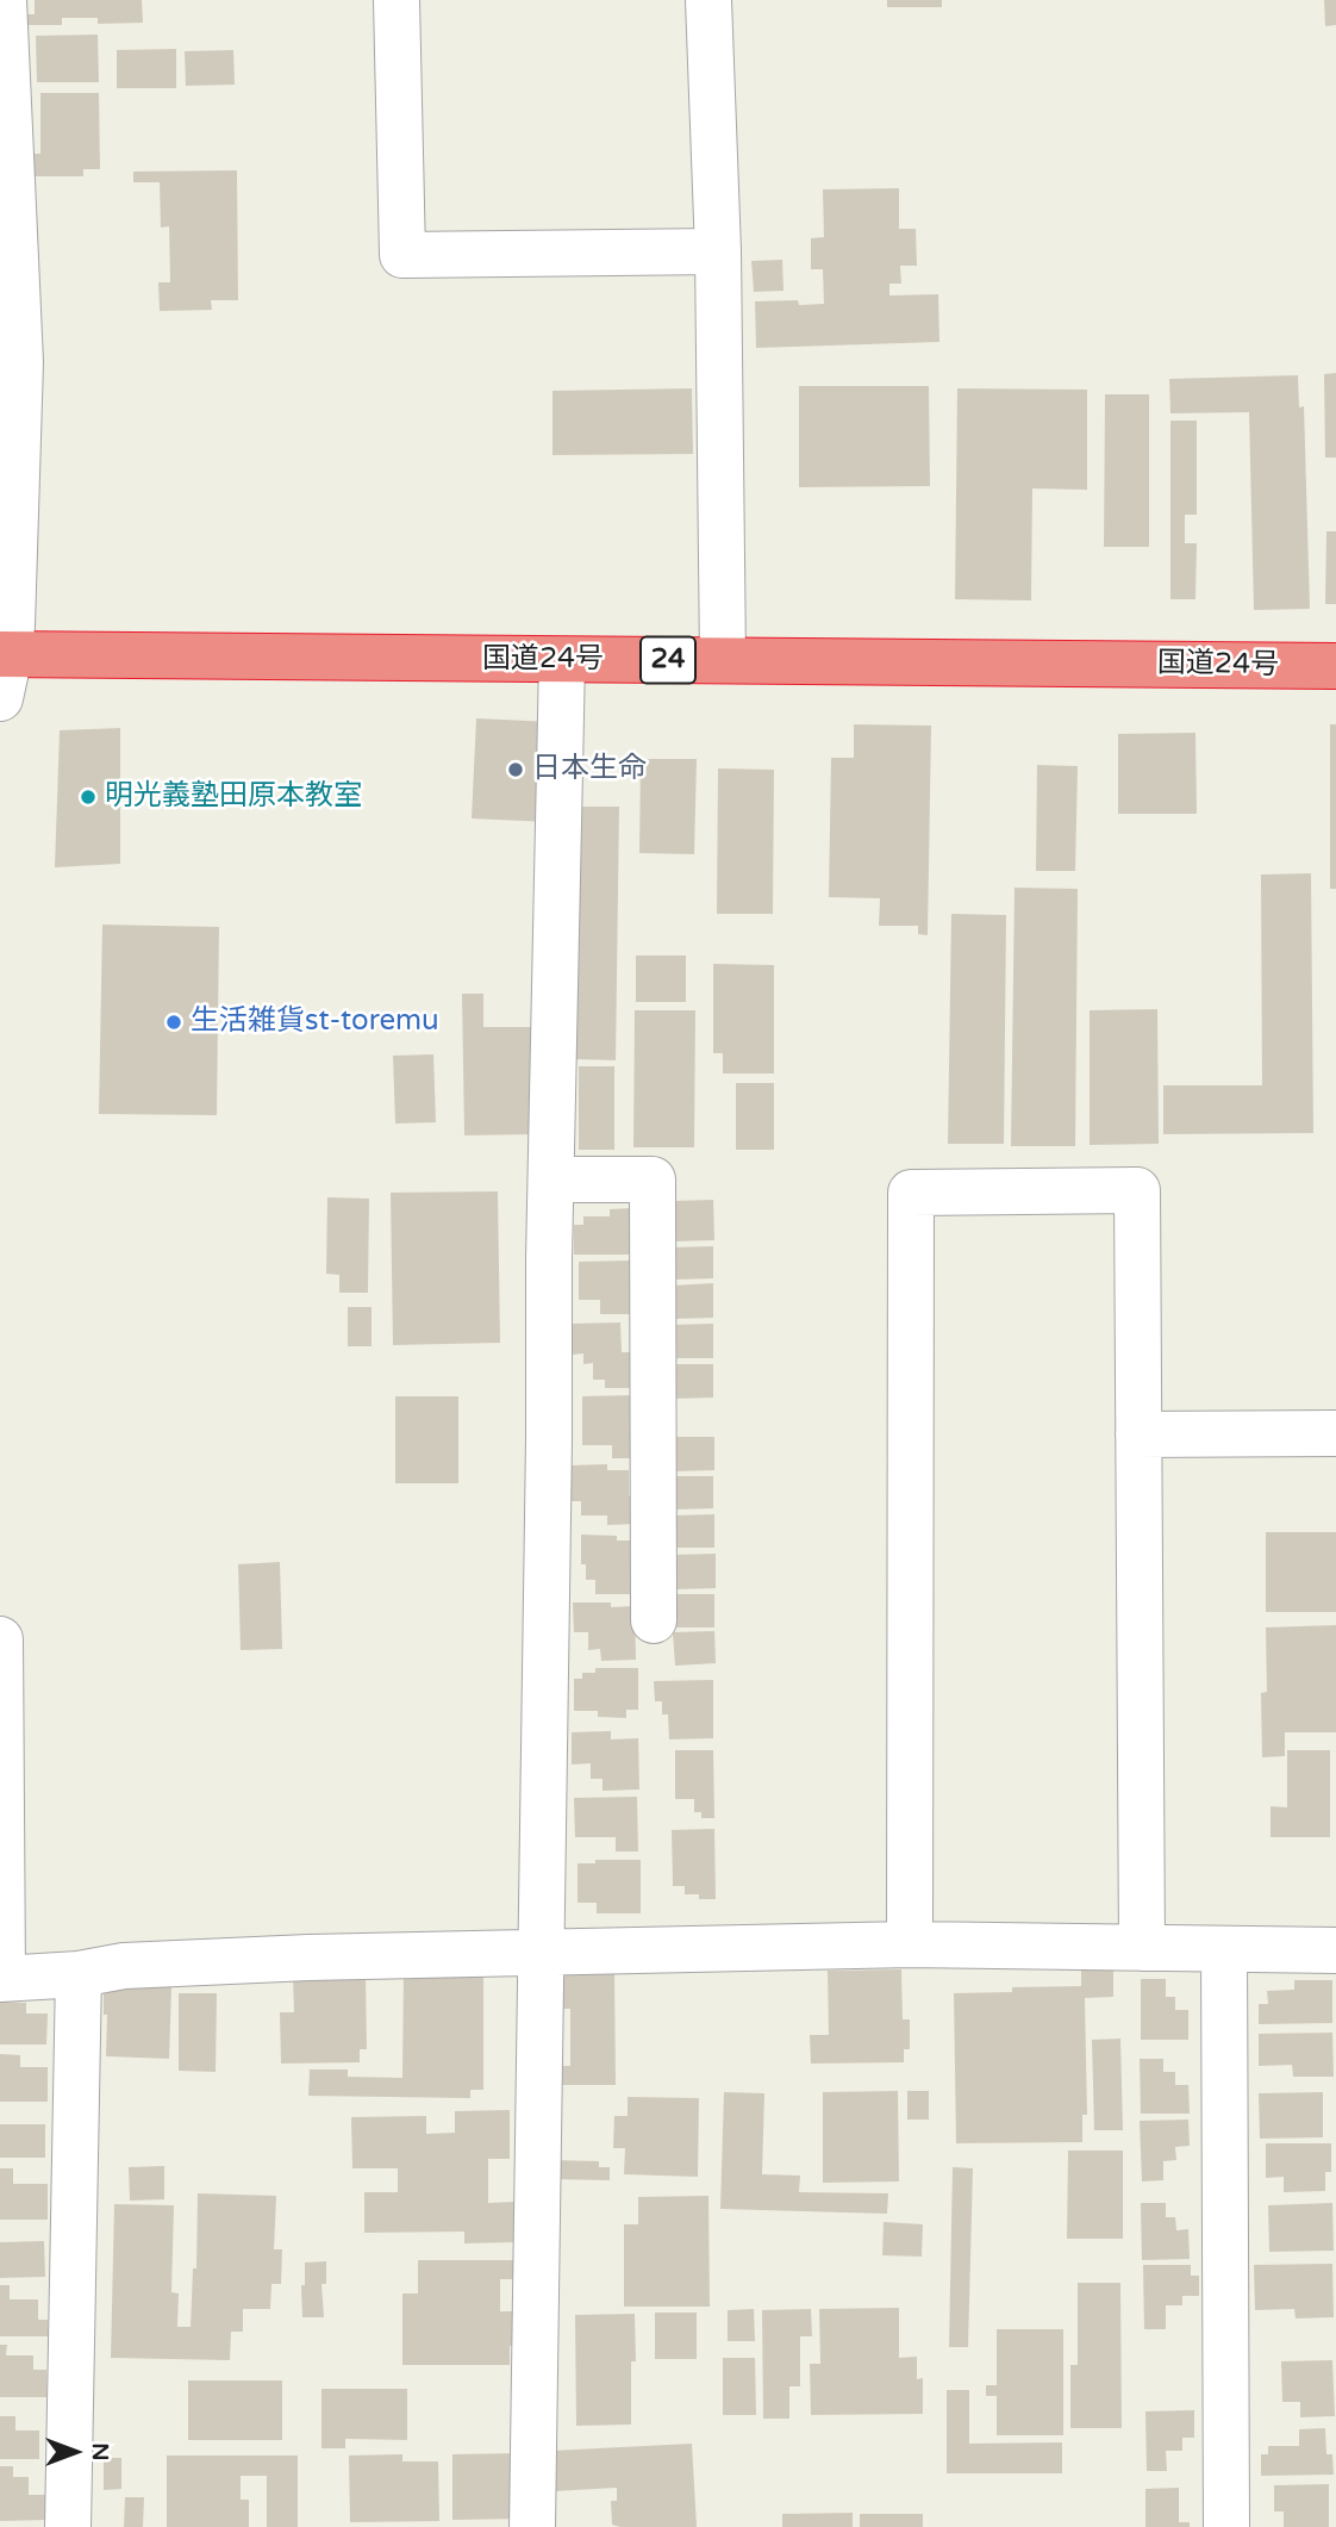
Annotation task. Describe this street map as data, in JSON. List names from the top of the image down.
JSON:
{
  "streets": {
    "highway": ["国道24号", "24"]
  },
  "places": ["日本生命", "明光義塾田原本教室", "生活雑貨st-toremu"],
  "north": "right"
}
